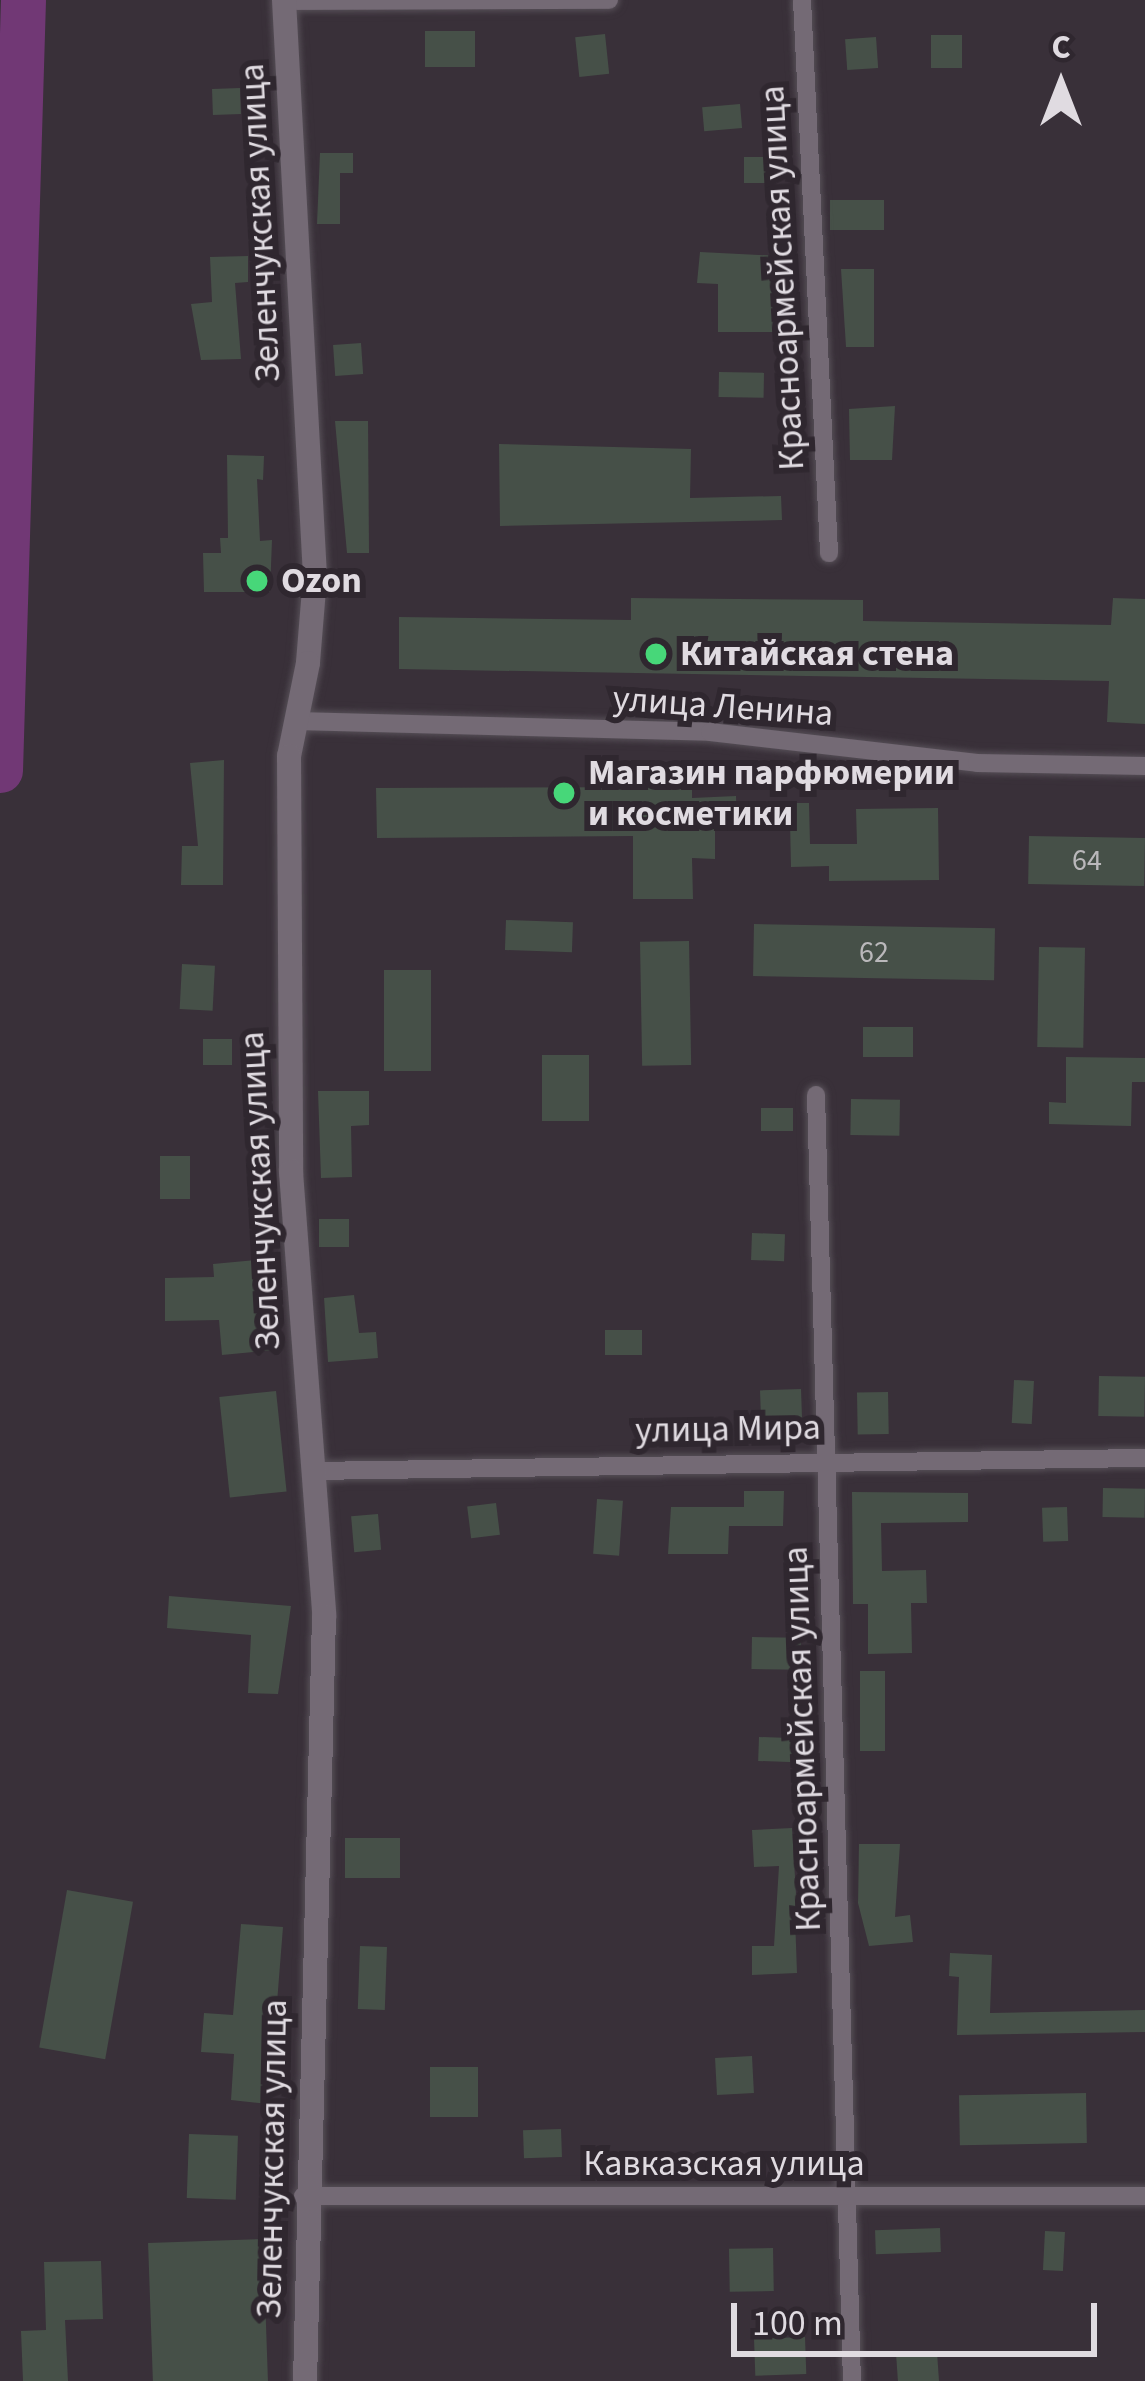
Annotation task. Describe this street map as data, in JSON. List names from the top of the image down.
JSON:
{
  "streets": {
    "street": [
      "Зеленчукская улица",
      "Красноармейская улица",
      "улица Ленина",
      "улица Мира",
      "Кавказская улица"
    ]
  },
  "crossings": [
    ["Зеленчукская улица", "улица Ленина"],
    ["Зеленчукская улица", "улица Мира"],
    ["Зеленчукская улица", "Кавказская улица"],
    ["Красноармейская улица", "улица Мира"],
    ["Красноармейская улица", "Кавказская улица"]
  ],
  "places": ["Ozon", "Китайская стена", "Магазин парфюмерии и косметики"],
  "house_numbers": ["64", "62"],
  "scale_bar": "100 m",
  "north": "top"
}
